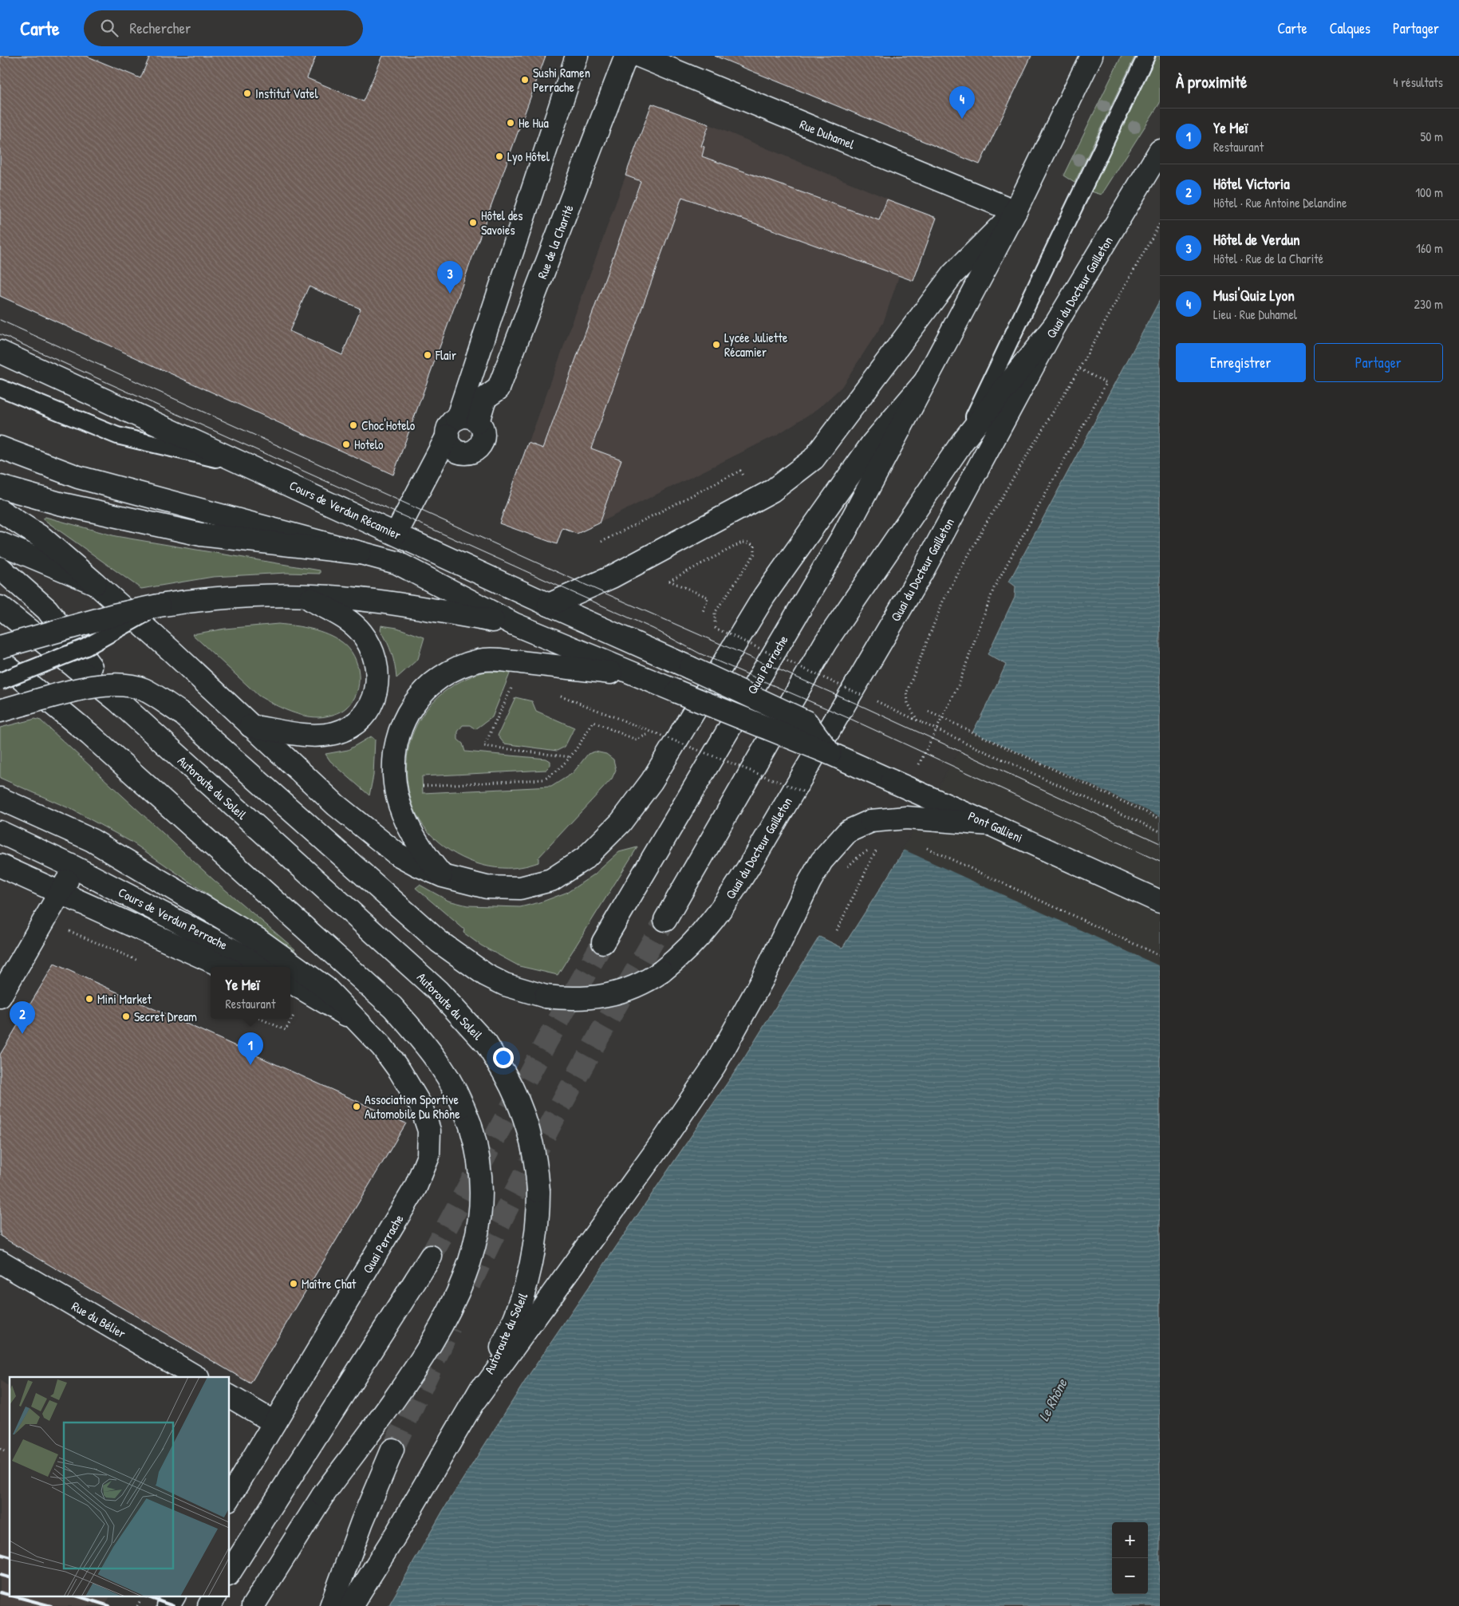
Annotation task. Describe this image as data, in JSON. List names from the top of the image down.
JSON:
{
  "streets": {
    "main road": [
      "Rue Duhamel",
      "Rue de la Charité",
      "Quai du Docteur Gailleton",
      "Cours de Verdun Récamier",
      "Quai Perrache",
      "Autoroute du Soleil",
      "Pont Gallieni",
      "Cours de Verdun Perrache",
      "Rue du Bélier"
    ]
  },
  "crossings": [
    ["Rue de la Charité", "Cours de Verdun Récamier"],
    ["Cours de Verdun Récamier", "Pont Gallieni"]
  ],
  "water": ["Le Rhône"],
  "places": [
    "Sushi Ramen Perrache",
    "Institut Vatel",
    "He Hua",
    "Lyo Hôtel",
    "Hôtel des Savoies",
    "Lycée Juliette Récamier",
    "Flair",
    "Choc'Hotelo",
    "Hotelo",
    "Mini Market",
    "Secret Dream",
    "Association Sportive Automobile Du Rhône",
    "Maître Chat"
  ],
  "page": {
    "header": "Carte",
    "search": "Rechercher",
    "nav": ["Carte", "Calques", "Partager"],
    "heading": ["À proximité", "4 résultats"],
    "pins": [
      "4",
      "3",
      "2",
      "1"
    ],
    "list": [
      {
        "mark": "1",
        "name": "Ye Meï",
        "note": "Restaurant",
        "value": "50 m"
      },
      {
        "mark": "2",
        "name": "Hôtel Victoria",
        "note": "Hôtel · Rue Antoine Delandine",
        "value": "100 m"
      },
      {
        "mark": "3",
        "name": "Hôtel de Verdun",
        "note": "Hôtel · Rue de la Charité",
        "value": "160 m"
      },
      {
        "mark": "4",
        "name": "Musi'Quiz Lyon",
        "note": "Lieu · Rue Duhamel",
        "value": "230 m"
      }
    ],
    "buttons": ["Enregistrer", "Partager"],
    "popup": ["Ye Meï", "Restaurant"],
    "map_buttons": ["+", "−"]
  }
}
